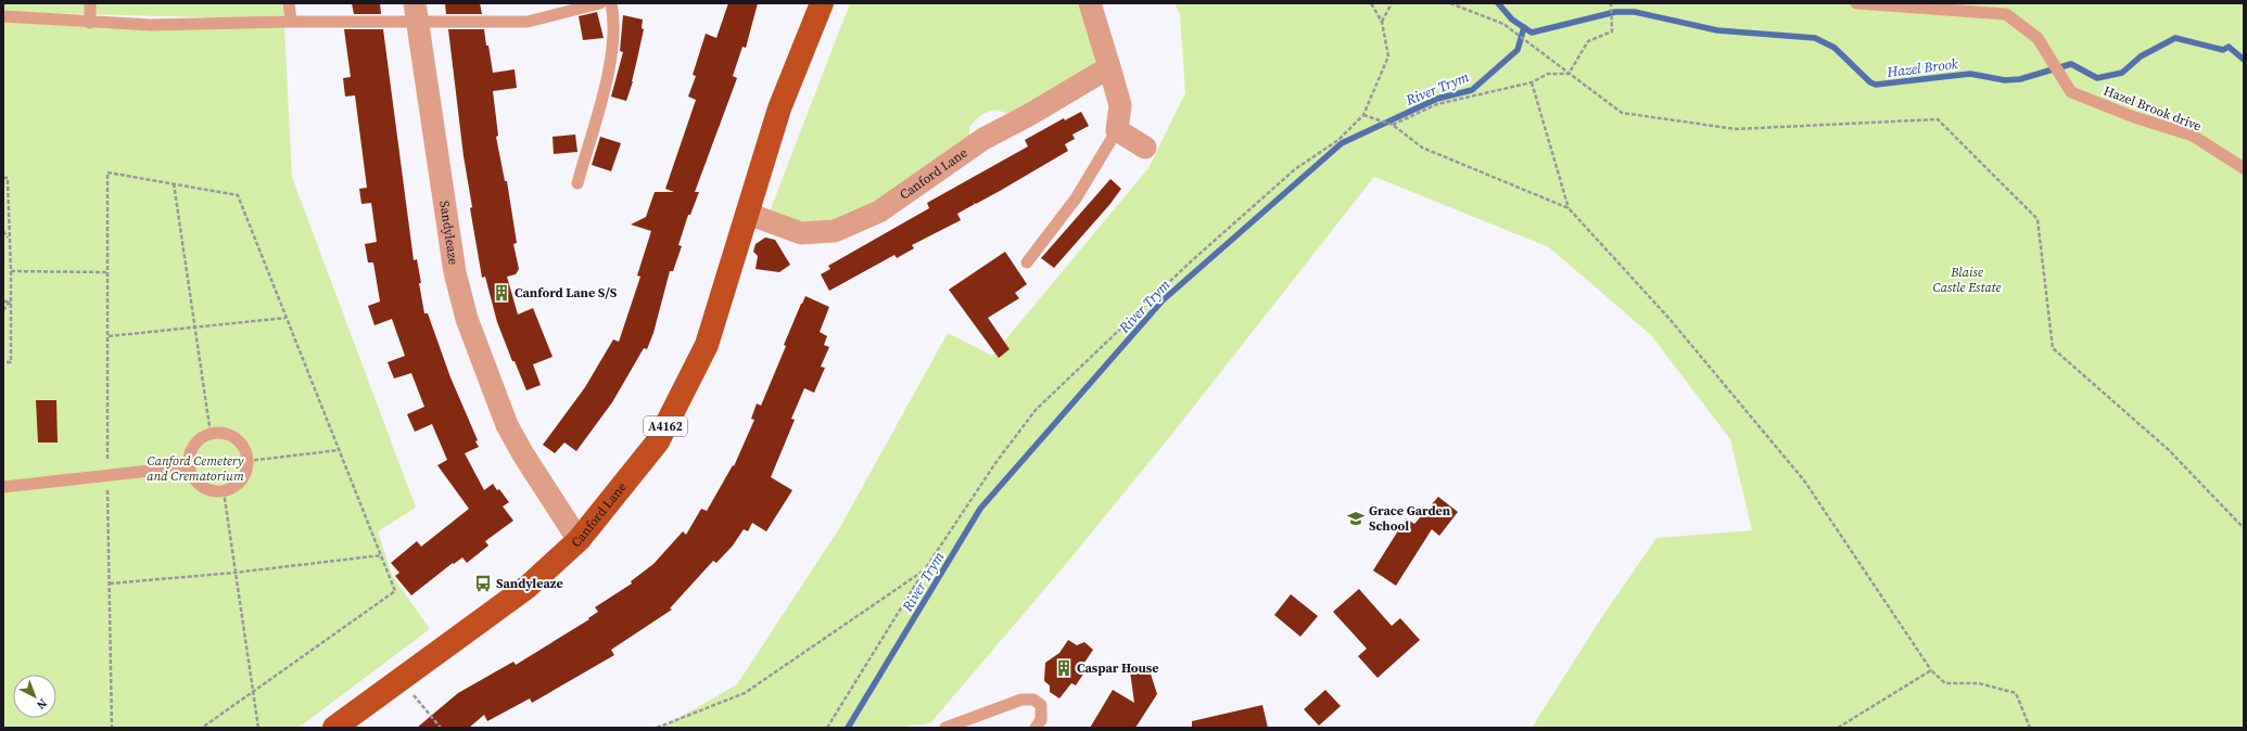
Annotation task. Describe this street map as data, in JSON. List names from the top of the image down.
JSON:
{
  "streets": {
    "main road": ["Canford Lane", "A4162"],
    "street": ["Sandyleaze"],
    "lane": ["Hazel Brook drive"]
  },
  "crossings": [
    ["Canford Lane", "Sandyleaze"]
  ],
  "water": ["Hazel Brook", "River Trym"],
  "parks": ["Blaise Castle Estate", "Canford Cemetery and Crematorium"],
  "places": {
    "building": ["Canford Lane S/S", "Caspar House"],
    "school or university": ["Grace Garden School"],
    "bus stop": ["Sandyleaze"]
  },
  "north": "bottom right"
}
